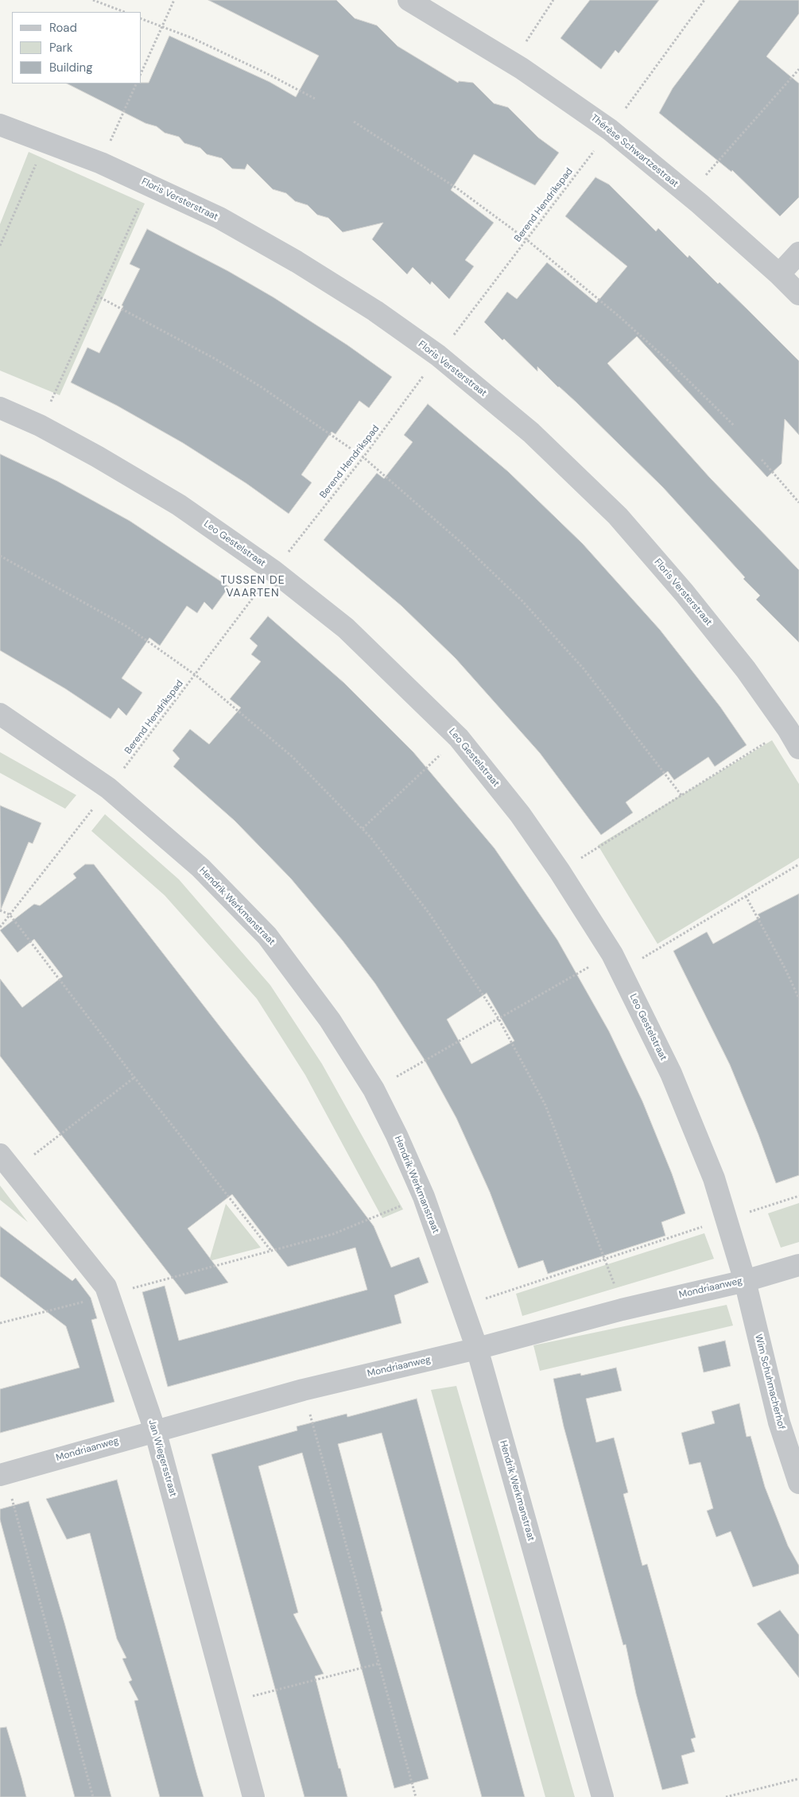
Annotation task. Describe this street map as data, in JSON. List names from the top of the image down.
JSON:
{
  "streets": {
    "street": [
      "Thérèse Schwartzestraat",
      "Floris Versterstraat",
      "Leo Gestelstraat",
      "Hendrik Werkmanstraat",
      "Mondriaanweg",
      "Wim Schuhmacherhof",
      "Jan Wiegersstraat"
    ],
    "path": ["Berend Hendrikspad"]
  },
  "crossings": [
    ["Thérèse Schwartzestraat", "Berend Hendrikspad"],
    ["Floris Versterstraat", "Berend Hendrikspad"],
    ["Berend Hendrikspad", "Leo Gestelstraat"],
    ["Berend Hendrikspad", "Hendrik Werkmanstraat"],
    ["Leo Gestelstraat", "Mondriaanweg"],
    ["Leo Gestelstraat", "Wim Schuhmacherhof"],
    ["Hendrik Werkmanstraat", "Mondriaanweg"],
    ["Mondriaanweg", "Wim Schuhmacherhof"],
    ["Mondriaanweg", "Jan Wiegersstraat"]
  ],
  "districts": ["TUSSEN DE VAARTEN"],
  "legend": ["Road", "Park", "Building"]
}
